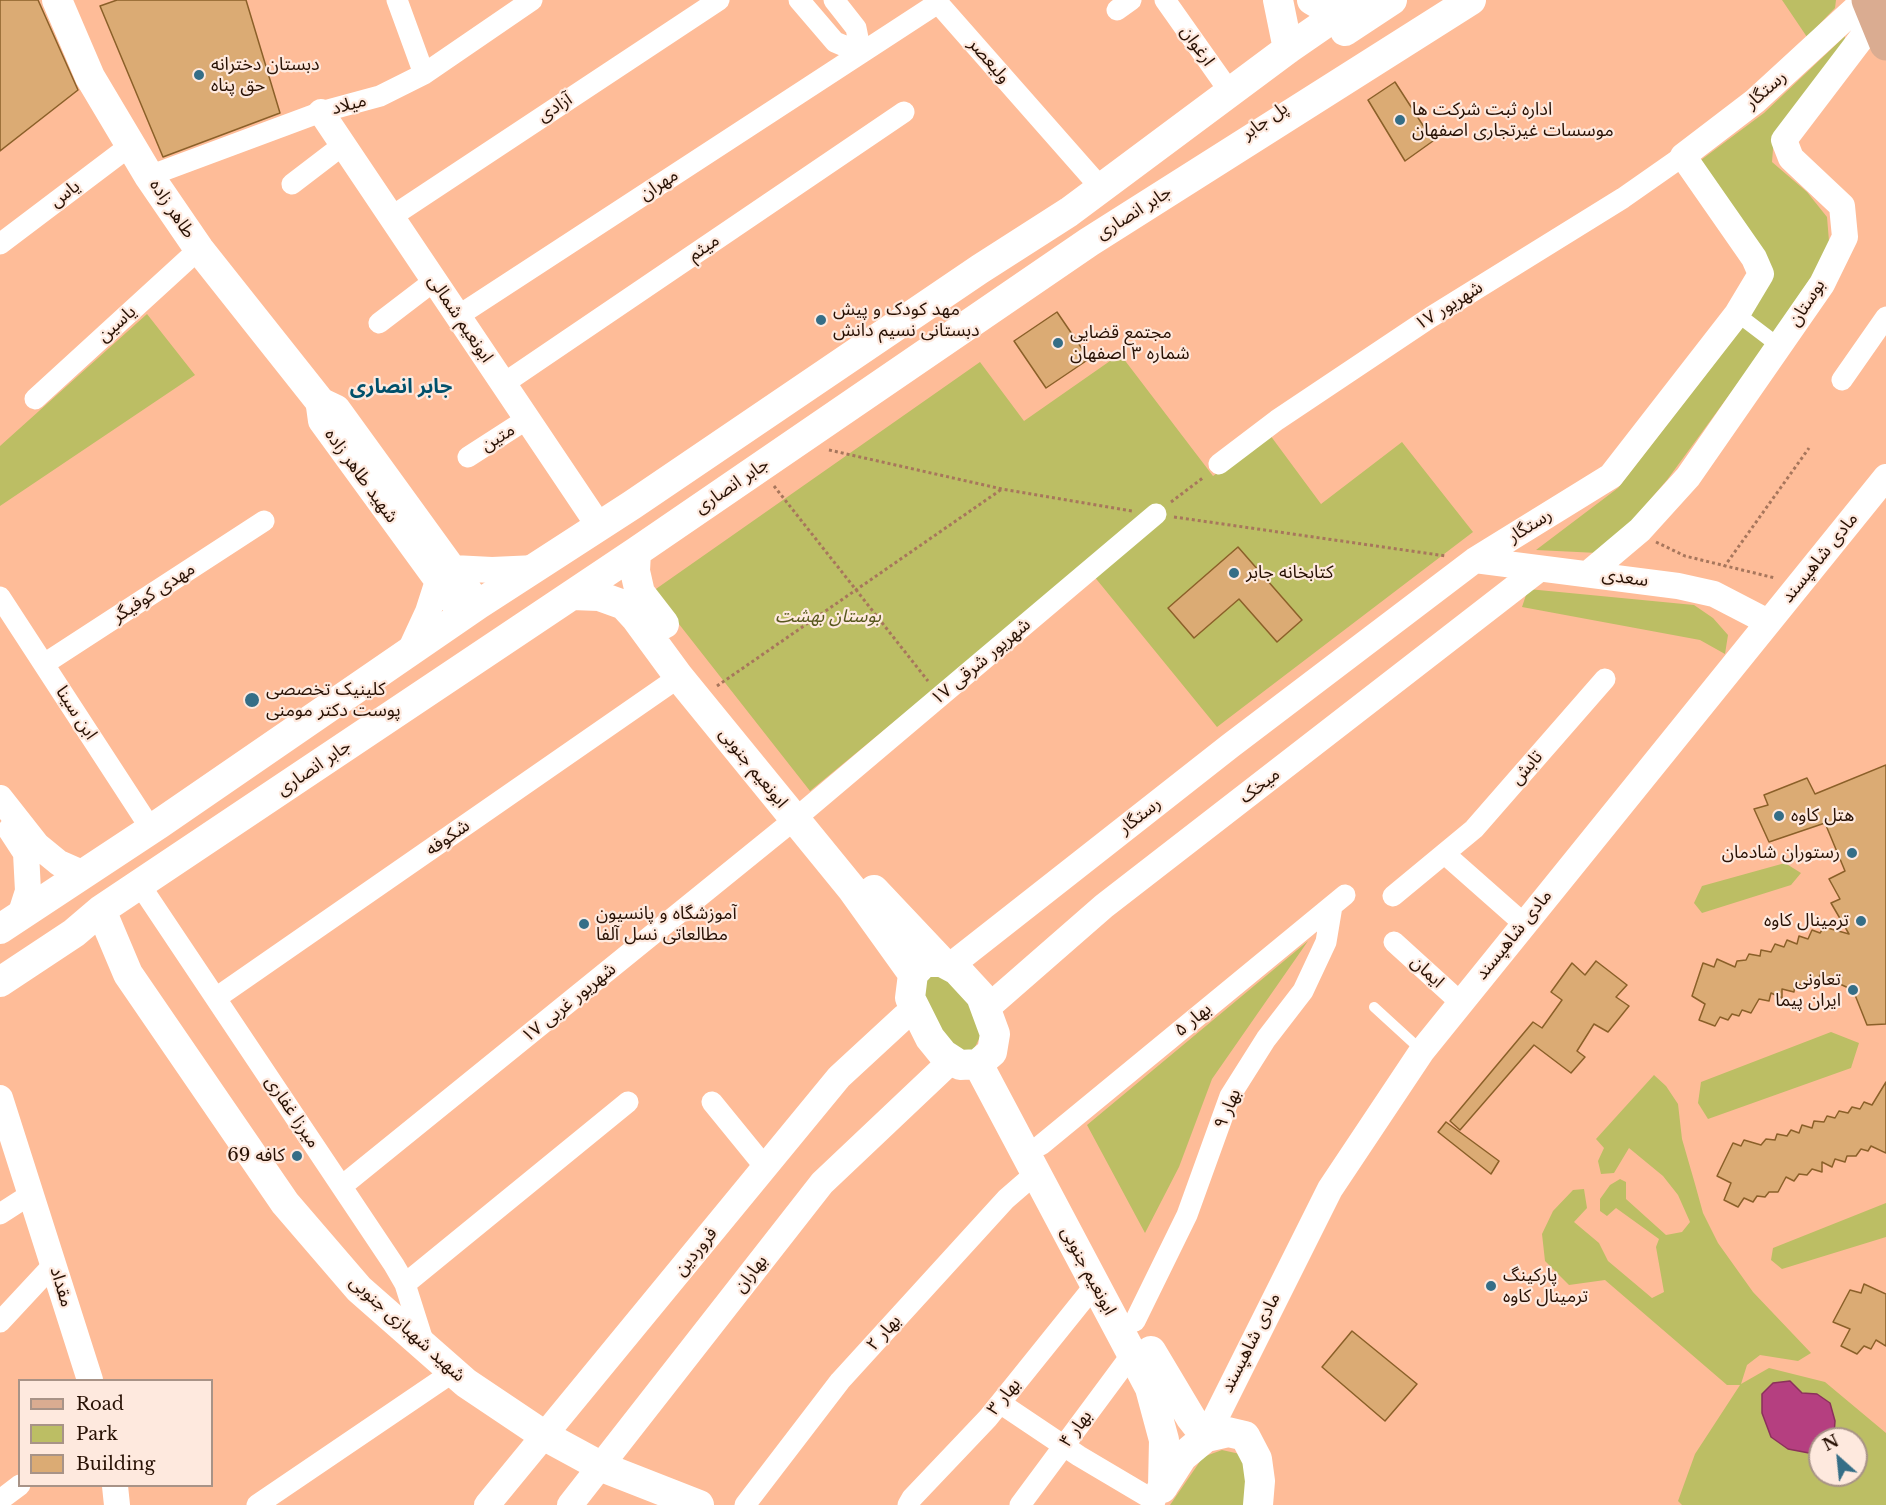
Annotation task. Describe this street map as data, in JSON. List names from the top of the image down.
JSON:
{
  "streets": {
    "main road": [
      "پل جابر",
      "طاهر زاده",
      "جابر انصاری",
      "ابونعیم جنوبی",
      "شهید شهبازی جنوبی"
    ],
    "street": [
      "ارغوان",
      "ولیعصر",
      "رستگار",
      "میلاد",
      "آزادی",
      "مهران",
      "یاس",
      "میثم",
      "بوستان",
      "۱۷ شهریور",
      "ابونعیم شمالی",
      "یاسین",
      "متین",
      "شهید طاهر زاده",
      "مادی شاهپسند",
      "سعدی",
      "مهدی کوفیگر",
      "۱۷ شهریور شرقی",
      "ابن سینا",
      "تابش",
      "میخک",
      "شکوفه",
      "ایمان",
      "۱۷ شهریور غربی",
      "بهار ۵",
      "بهار ۹",
      "میرزا غفاری",
      "فروردین",
      "بهاران",
      "مقداد",
      "بهار ۲",
      "بهار ۳",
      "بهار ۴"
    ]
  },
  "crossings": [
    ["ارغوان", "جابر انصاری"],
    ["ولیعصر", "مهران"],
    ["ولیعصر", "جابر انصاری"],
    ["رستگار", "بوستان"],
    ["رستگار", "۱۷ شهریور"],
    ["رستگار", "سعدی"],
    ["رستگار", "ابونعیم جنوبی"],
    ["رستگار", "میخک"],
    ["رستگار", "فروردین"],
    ["رستگار", "بهاران"],
    ["میلاد", "طاهر زاده"],
    ["میلاد", "ابونعیم شمالی"],
    ["آزادی", "ابونعیم شمالی"],
    ["پل جابر", "جابر انصاری"],
    ["مهران", "ابونعیم شمالی"],
    ["یاس", "طاهر زاده"],
    ["طاهر زاده", "یاسین"],
    ["طاهر زاده", "شهید طاهر زاده"],
    ["جابر انصاری", "ابونعیم شمالی"],
    ["جابر انصاری", "شهید طاهر زاده"],
    ["جابر انصاری", "ابن سینا"],
    ["جابر انصاری", "ابونعیم جنوبی"],
    ["جابر انصاری", "میرزا غفاری"],
    ["جابر انصاری", "شهید شهبازی جنوبی"],
    ["میثم", "ابونعیم شمالی"],
    ["بوستان", "سعدی"],
    ["ابونعیم شمالی", "متین"],
    ["مادی شاهپسند", "سعدی"],
    ["مادی شاهپسند", "ابونعیم جنوبی"],
    ["مادی شاهپسند", "ایمان"],
    ["سعدی", "میخک"],
    ["مهدی کوفیگر", "ابن سینا"],
    ["۱۷ شهریور شرقی", "ابونعیم جنوبی"],
    ["۱۷ شهریور شرقی", "۱۷ شهریور غربی"],
    ["ابونعیم جنوبی", "میخک"],
    ["ابونعیم جنوبی", "شکوفه"],
    ["ابونعیم جنوبی", "۱۷ شهریور غربی"],
    ["ابونعیم جنوبی", "بهار ۵"],
    ["ابونعیم جنوبی", "بهار ۹"],
    ["ابونعیم جنوبی", "فروردین"],
    ["ابونعیم جنوبی", "بهاران"],
    ["ابونعیم جنوبی", "بهار ۲"],
    ["ابونعیم جنوبی", "بهار ۳"],
    ["ابونعیم جنوبی", "بهار ۴"],
    ["میخک", "فروردین"],
    ["میخک", "بهاران"],
    ["شکوفه", "میرزا غفاری"],
    ["۱۷ شهریور غربی", "میرزا غفاری"],
    ["بهار ۵", "بهار ۹"],
    ["بهار ۵", "بهار ۲"],
    ["میرزا غفاری", "شهید شهبازی جنوبی"],
    ["فروردین", "بهاران"],
    ["فروردین", "شهید شهبازی جنوبی"],
    ["بهاران", "شهید شهبازی جنوبی"]
  ],
  "districts": ["جابر انصاری"],
  "parks": ["بوستان بهشت"],
  "places": [
    "دبستان دخترانه حق پناه",
    "اداره ثبت شرکت ها موسسات غیرتجاری اصفهان",
    "مهد کودک و پیش دبستانی نسیم دانش",
    "مجتمع قضایی شماره ۳ اصفهان",
    "کتابخانه جابر",
    "کلینیک تخصصی پوست دکتر مومنی",
    "هتل کاوه",
    "رستوران شادمان",
    "ترمینال کاوه",
    "آموزشگاه و پانسیون مطالعاتی نسل آلفا",
    "تعاونی ایران پیما",
    "کافه 69",
    "پارکینگ ترمینال کاوه"
  ],
  "legend": ["Road", "Park", "Building"],
  "north": "top left"
}
